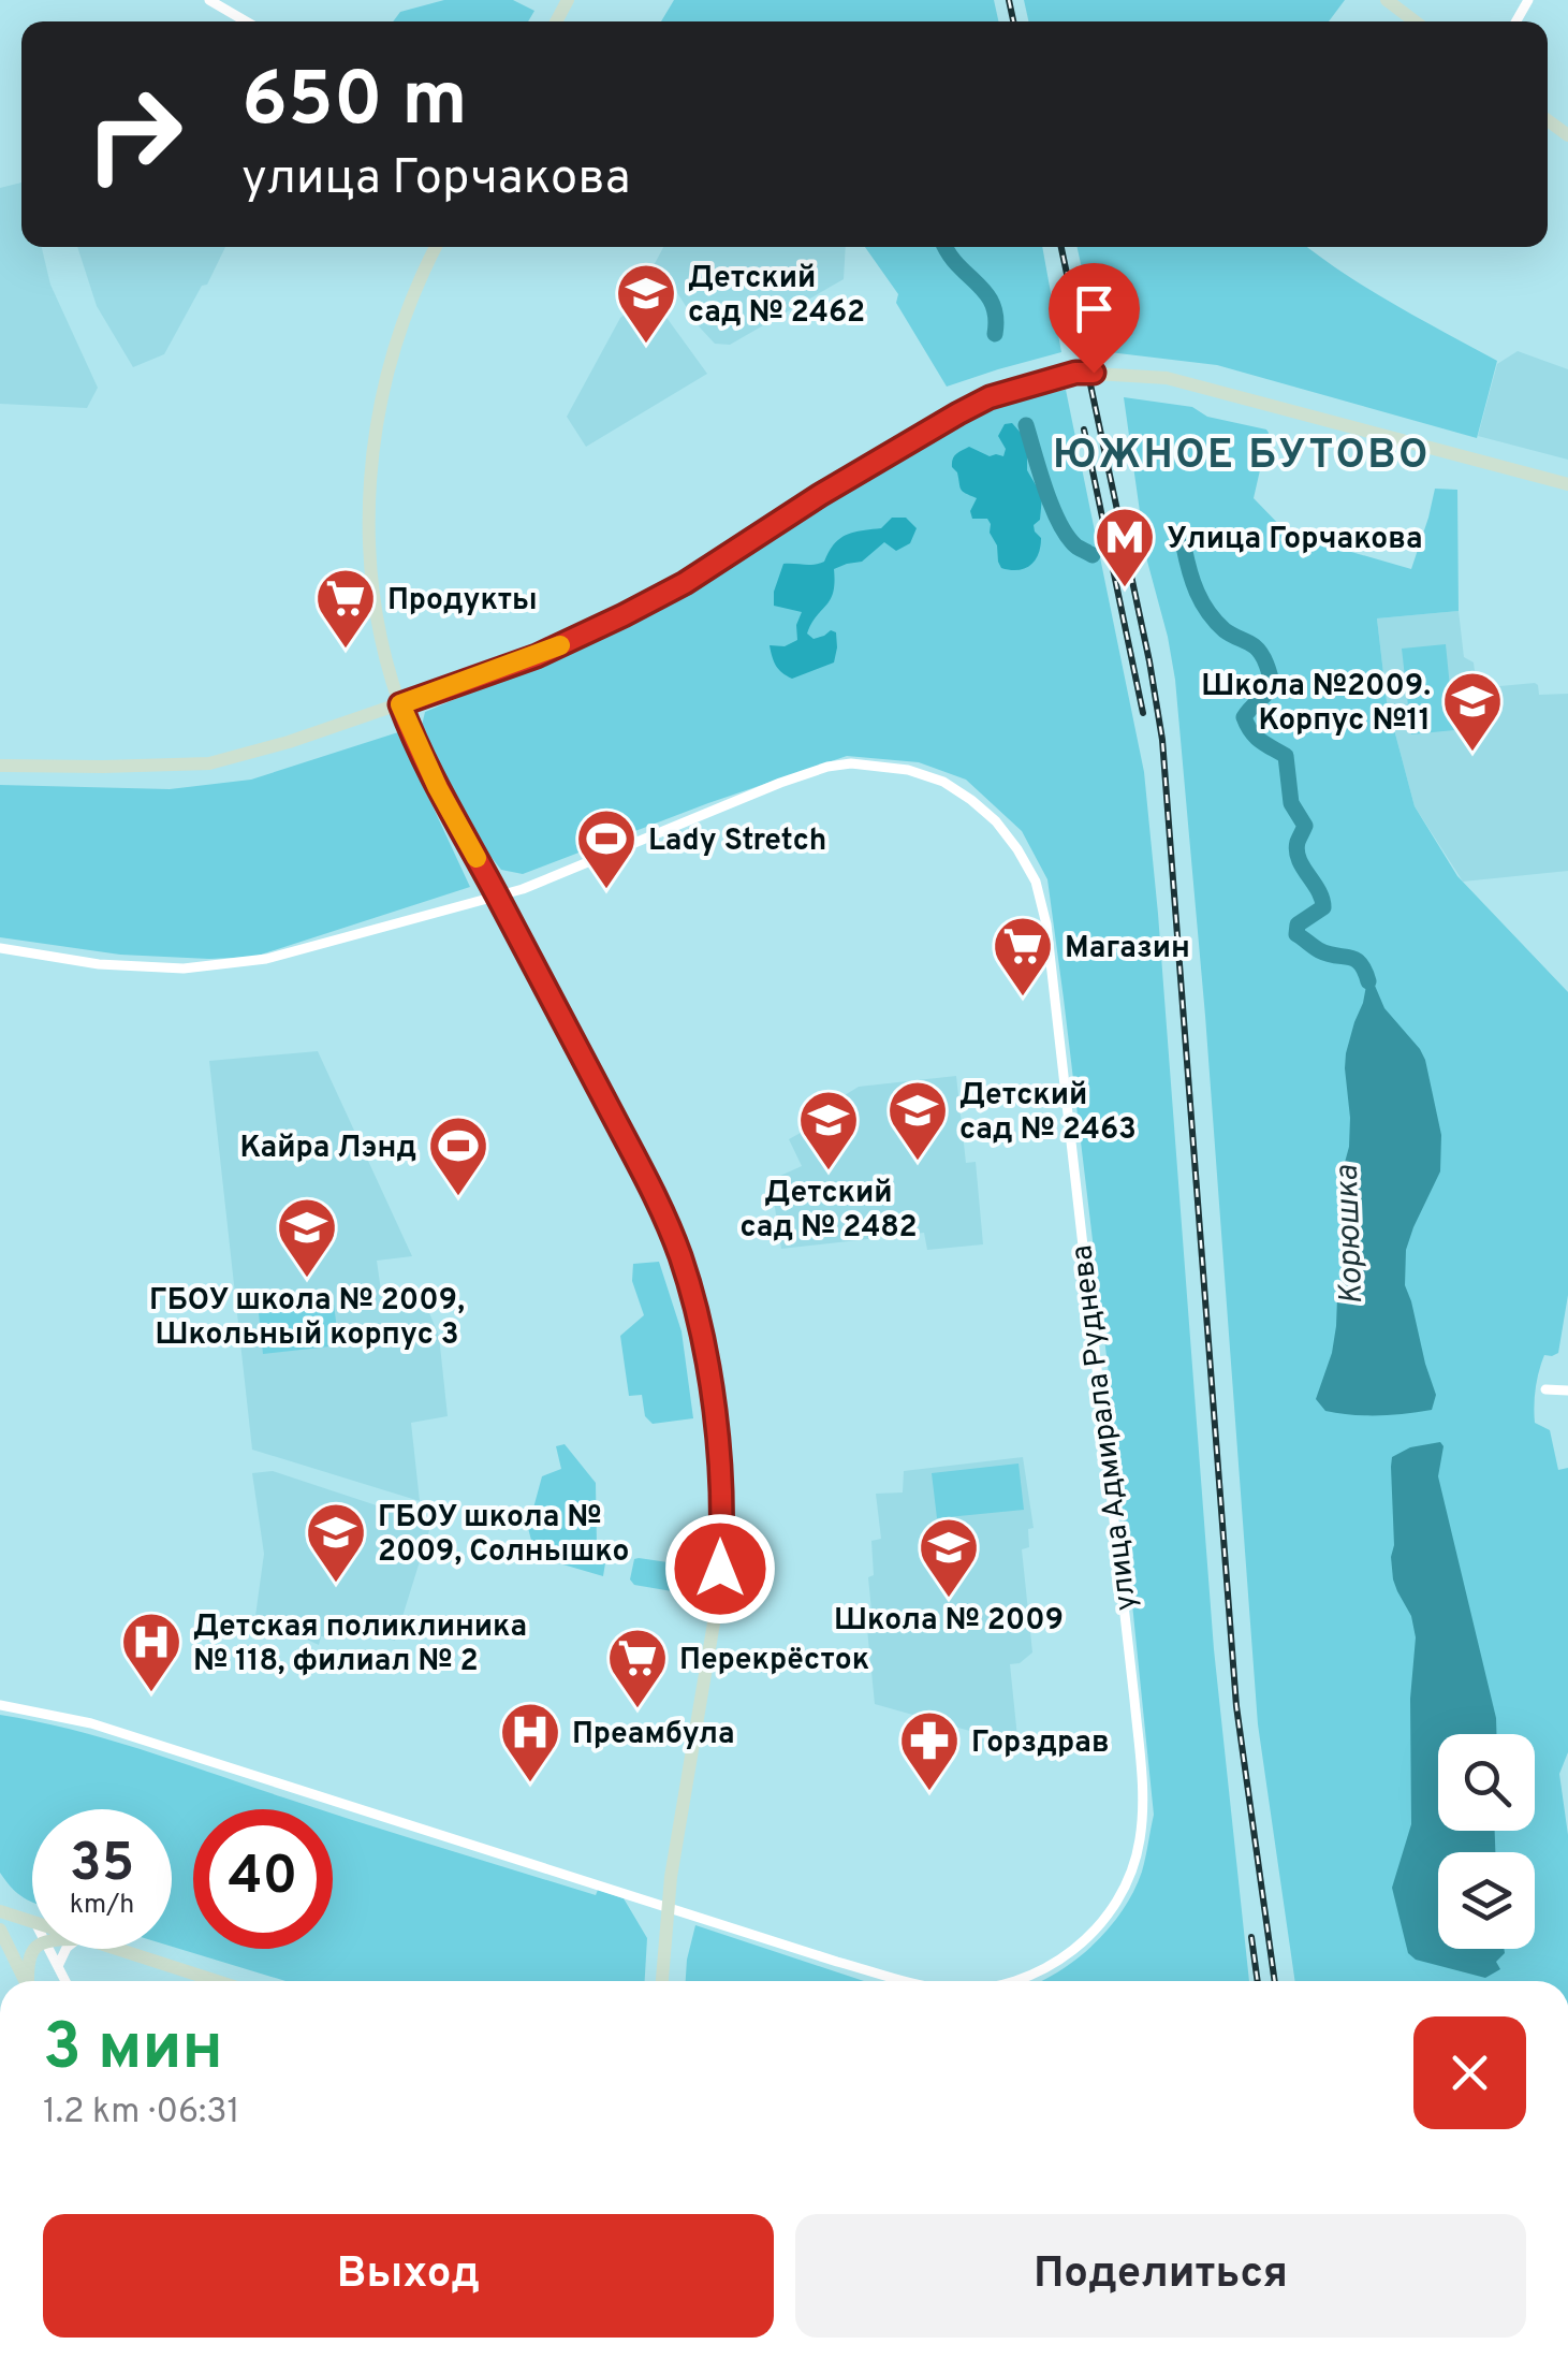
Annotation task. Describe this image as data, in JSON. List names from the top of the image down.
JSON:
{
  "streets": {
    "street": ["улица Адмирала Руднева"]
  },
  "districts": ["ЮЖНОЕ БУТОВО"],
  "water": ["Корюшка"],
  "places": {
    "school or university": [
      "Детский сад № 2462",
      "Школа №2009. Корпус №11",
      "Детский сад № 2463",
      "Детский сад № 2482",
      "ГБОУ школа № 2009, Школьный корпус 3",
      "ГБОУ школа № 2009, Солнышко",
      "Школа № 2009"
    ],
    "metro station": ["Улица Горчакова"],
    "supermarket": ["Продукты", "Магазин", "Перекрёсток"],
    "sports": ["Lady Stretch", "Кайра Лэнд"],
    "hospital": ["Детская поликлиника № 118, филиал № 2", "Преамбула"],
    "pharmacy": ["Горздрав"]
  },
  "page": {
    "turn": ["650 m", "улица Горчакова"],
    "speed": "35 km/h",
    "limit": "40",
    "heading": ["3 мин", "1.2 km · 06:31"],
    "buttons": ["Выход", "Поделиться"]
  }
}
